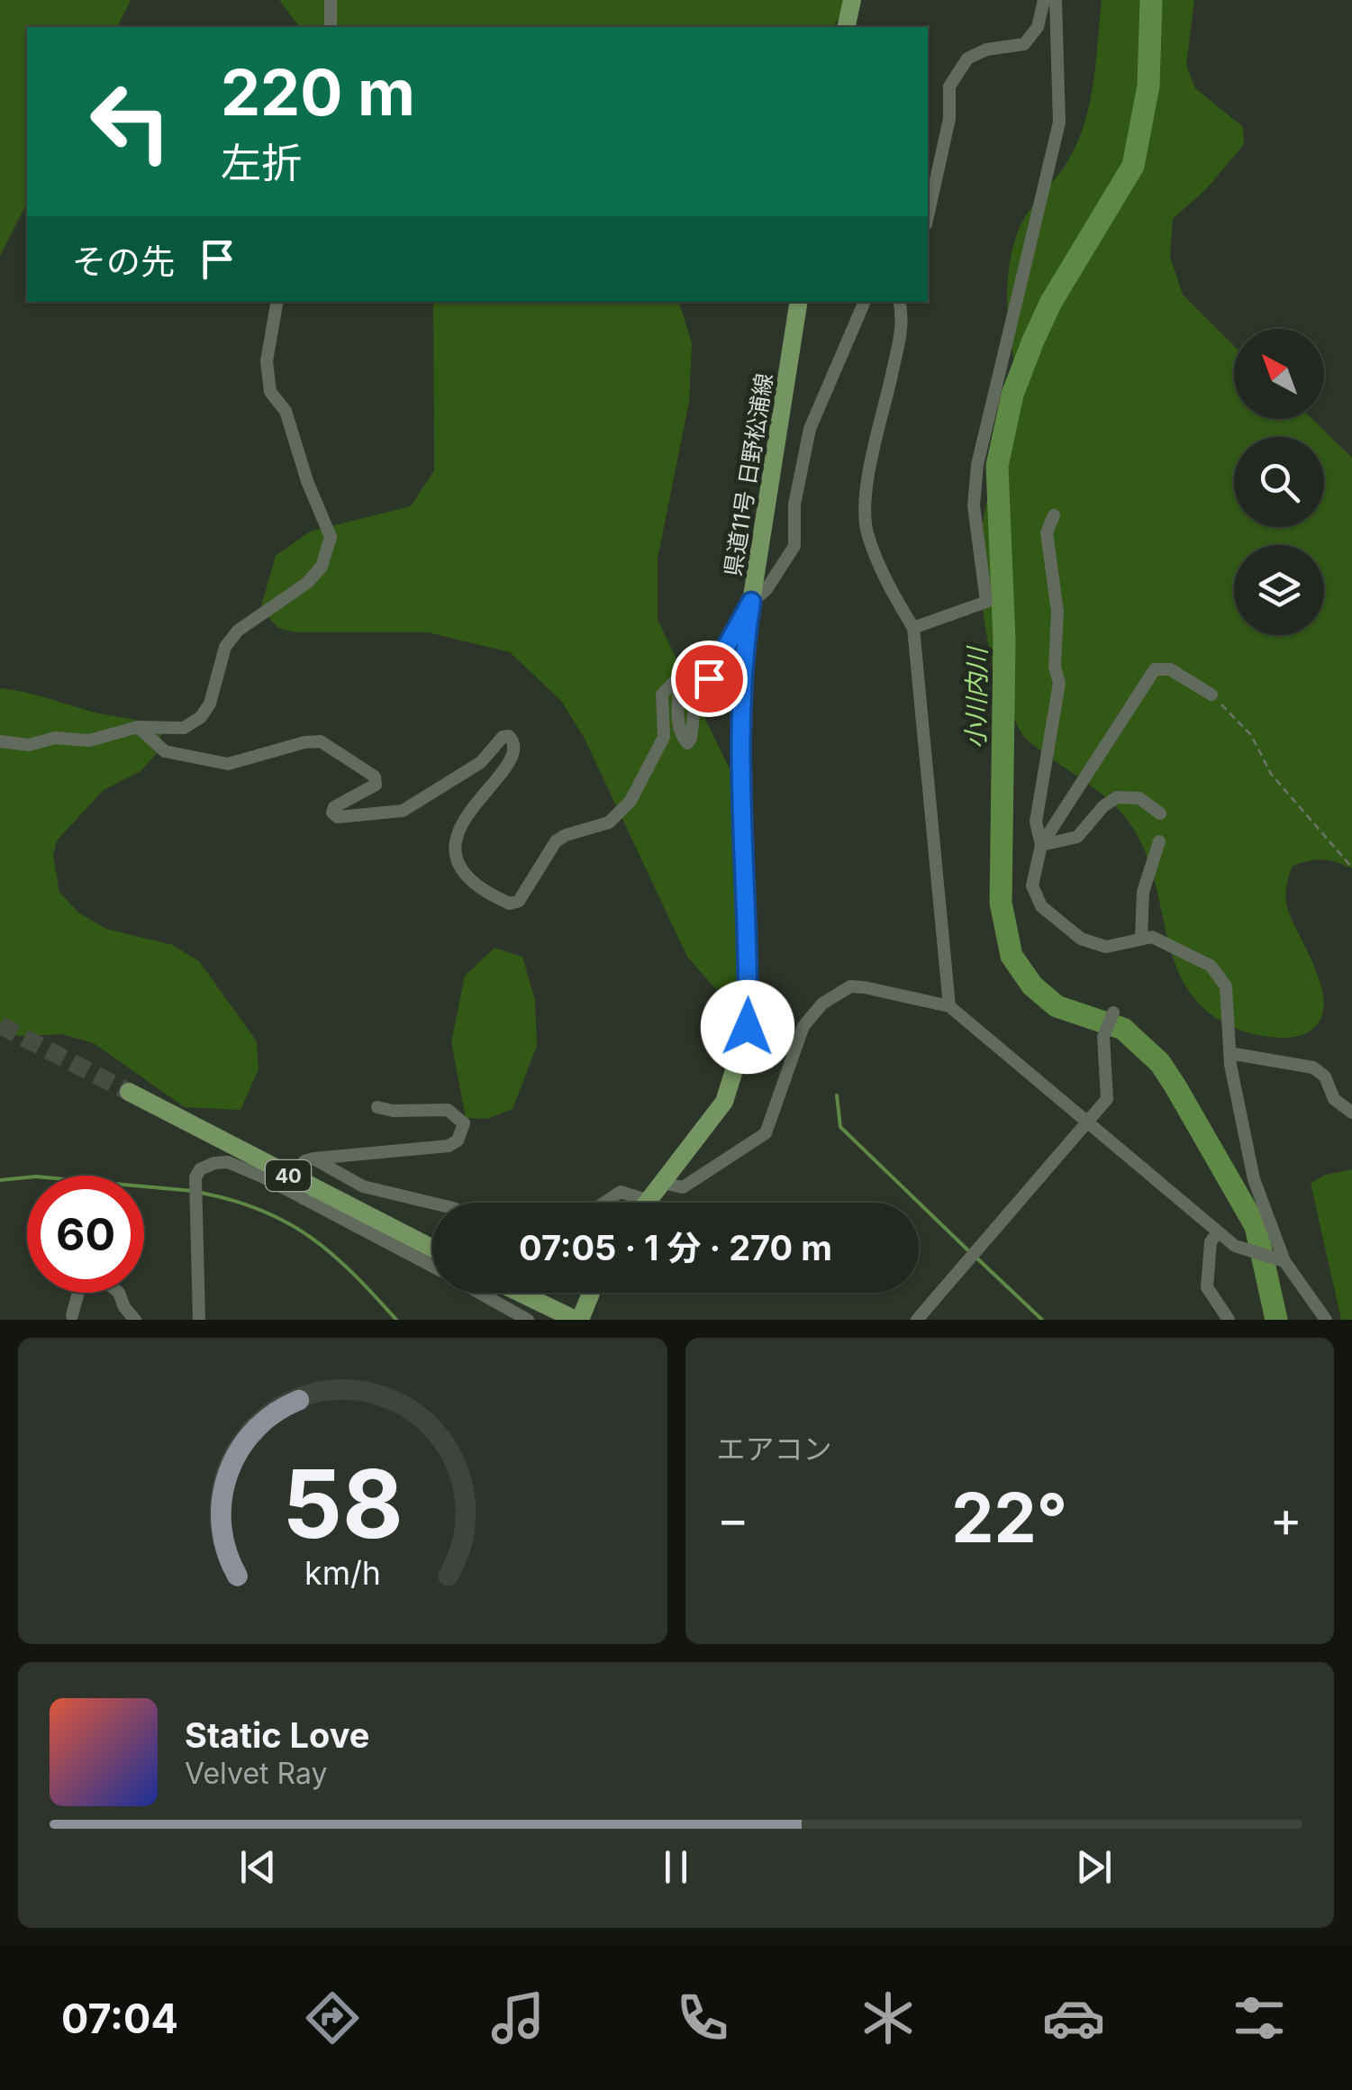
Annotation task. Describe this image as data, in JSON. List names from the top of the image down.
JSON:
{
  "streets": {
    "main road": ["県道11号 日野松浦線", "40"]
  },
  "water": ["小川内川"],
  "north": "top left",
  "page": {
    "turn": ["220 m", "左折"],
    "then": "その先",
    "limit": "60",
    "trip": "07:05 · 1 分 · 270 m",
    "tile": "エアコン",
    "heat": ["−", "22°", "+"],
    "song": ["Static Love", "Velvet Ray"],
    "tabs": "07:04",
    "gauge": ["58", "km/h"]
  }
}
